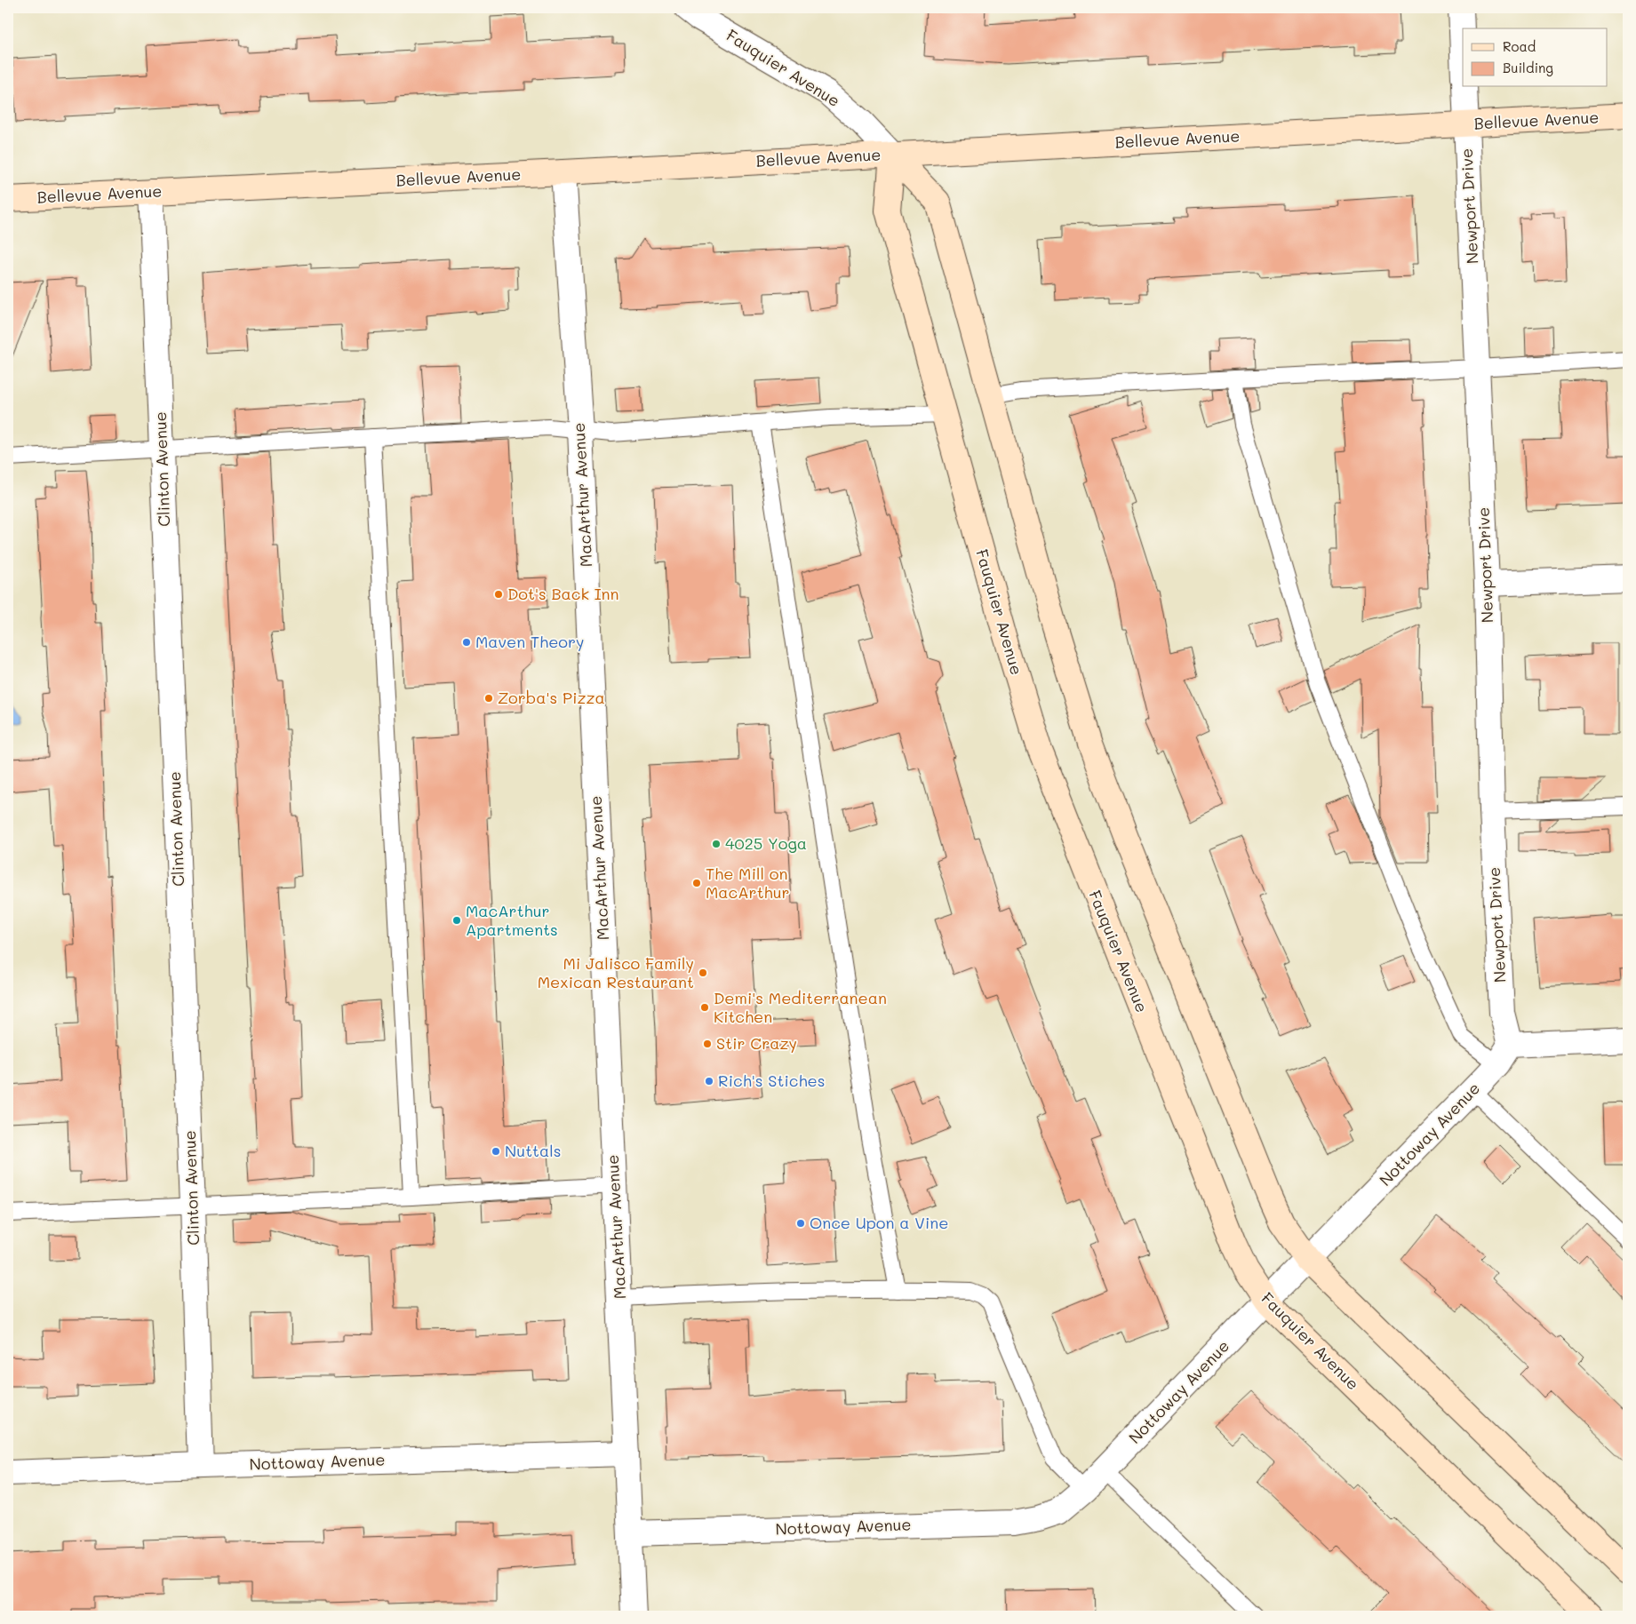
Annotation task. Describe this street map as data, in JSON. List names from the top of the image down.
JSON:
{
  "streets": {
    "street": [
      "Fauquier Avenue",
      "Bellevue Avenue",
      "Newport Drive",
      "Clinton Avenue",
      "MacArthur Avenue",
      "Nottoway Avenue"
    ]
  },
  "crossings": [
    ["Fauquier Avenue", "Bellevue Avenue"],
    ["Fauquier Avenue", "Nottoway Avenue"],
    ["Bellevue Avenue", "Newport Drive"],
    ["Bellevue Avenue", "Clinton Avenue"],
    ["Bellevue Avenue", "MacArthur Avenue"],
    ["Newport Drive", "Nottoway Avenue"],
    ["Clinton Avenue", "Nottoway Avenue"],
    ["MacArthur Avenue", "Nottoway Avenue"]
  ],
  "places": [
    "Dot's Back Inn",
    "Maven Theory",
    "Zorba's Pizza",
    "4025 Yoga",
    "The Mill on MacArthur",
    "MacArthur Apartments",
    "Mi Jalisco Family Mexican Restaurant",
    "Demi's Mediterranean Kitchen",
    "Stir Crazy",
    "Rich's Stiches",
    "Nuttals",
    "Once Upon a Vine"
  ],
  "legend": ["Road", "Building"]
}
